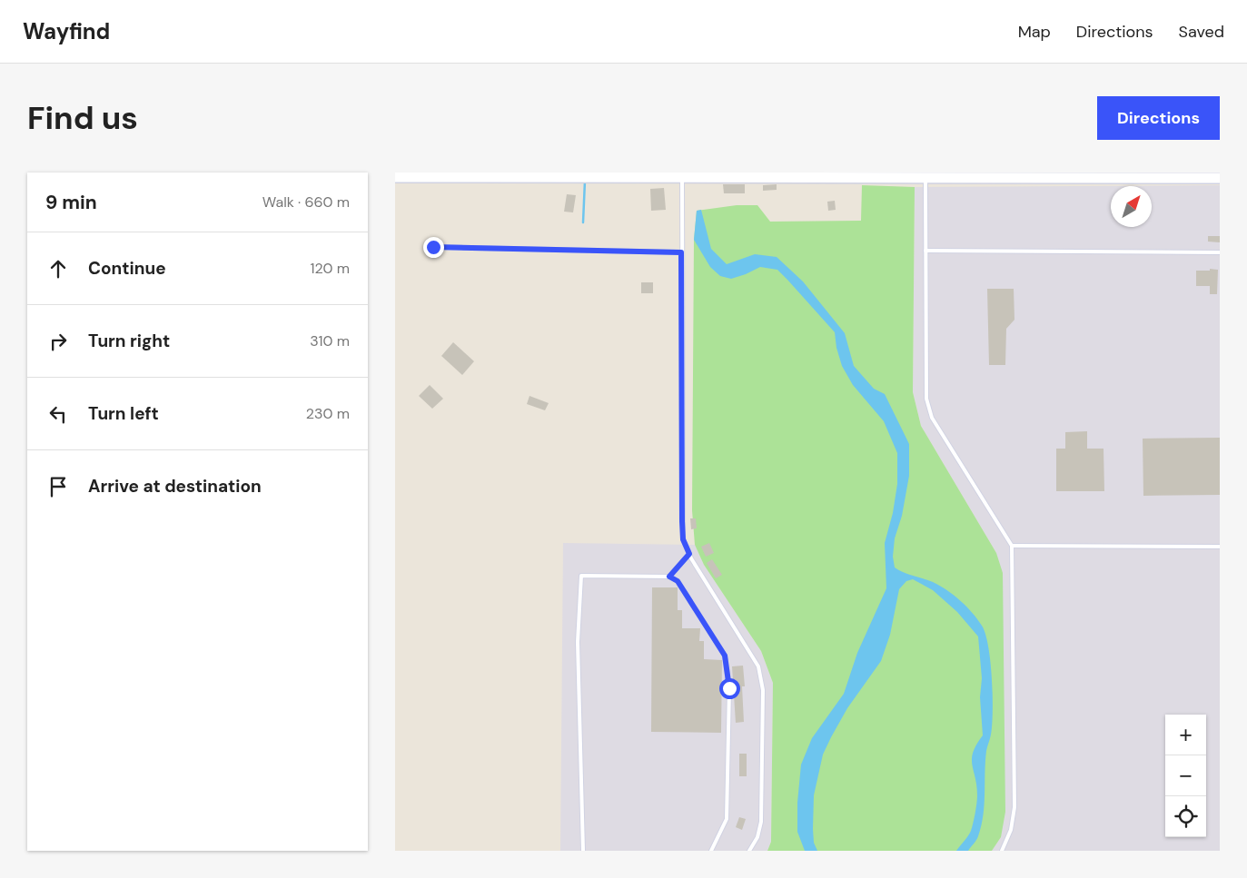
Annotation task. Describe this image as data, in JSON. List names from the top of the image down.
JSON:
{
  "north": "top right",
  "page": {
    "header": "Wayfind",
    "nav": ["Map", "Directions", "Saved"],
    "buttons": "Directions",
    "title": "Find us",
    "heading": ["9 min", "Walk · 660 m"],
    "list": [
      ["Continue", "120 m"],
      ["Turn right", "310 m"],
      ["Turn left", "230 m"],
      "Arrive at destination"
    ],
    "map_buttons": ["+", "−"]
  }
}
